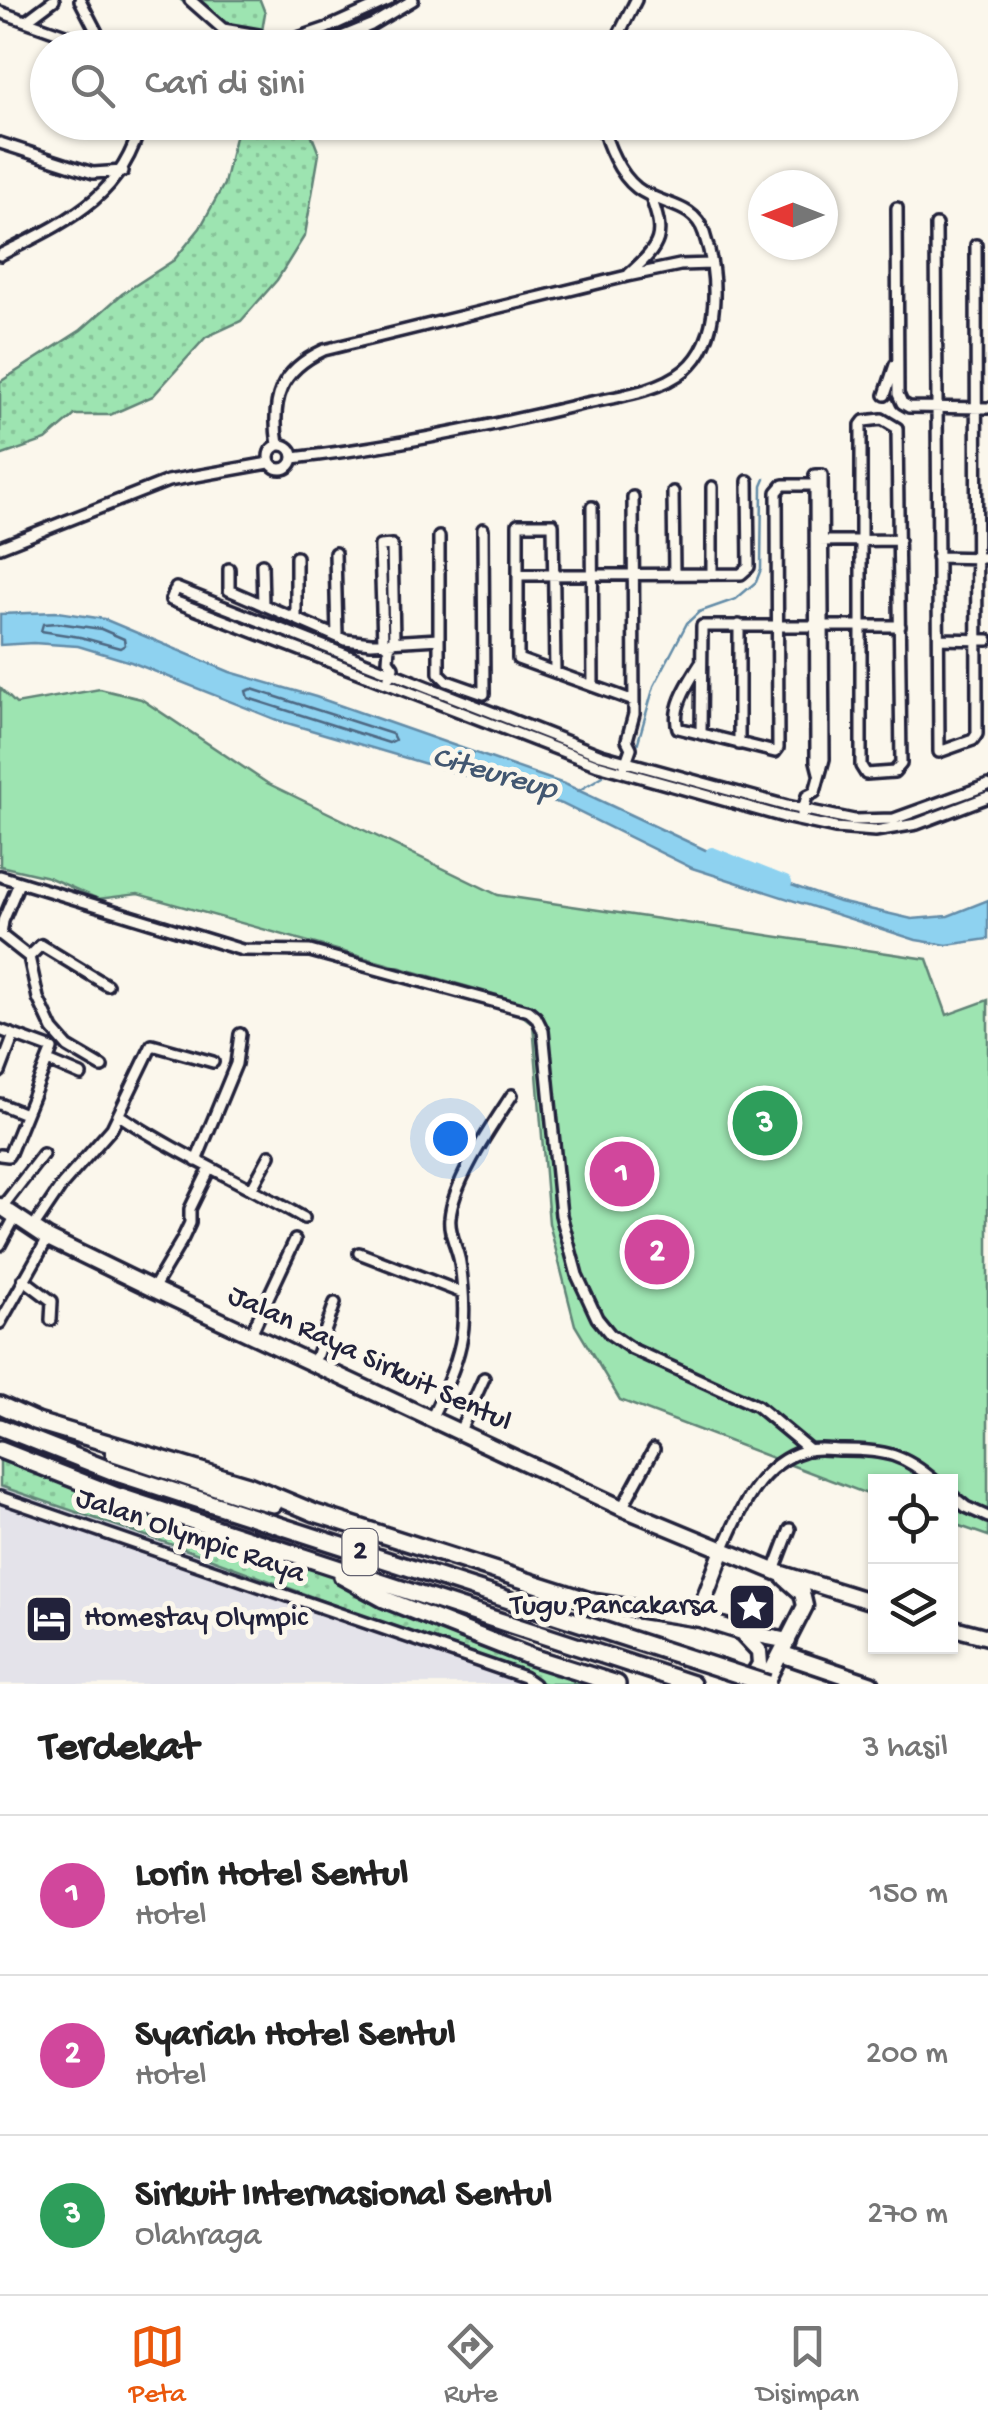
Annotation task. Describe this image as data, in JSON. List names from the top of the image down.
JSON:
{
  "streets": {
    "highway": ["2"],
    "main road": ["Jalan Raya Sirkuit Sentul"],
    "street": ["Jalan Olympic Raya"]
  },
  "water": ["Citeureup"],
  "places": {
    "place": ["Tugu Pancakarsa"],
    "hotel": ["Homestay Olympic"]
  },
  "north": "left",
  "page": {
    "search": "Cari di sini",
    "pins": ["3", "1", "2"],
    "heading": ["Terdekat", "3 hasil"],
    "list": [
      {
        "mark": "1",
        "name": "Lorin Hotel Sentul",
        "note": "Hotel",
        "value": "150 m"
      },
      {
        "mark": "2",
        "name": "Syariah Hotel Sentul",
        "note": "Hotel",
        "value": "200 m"
      },
      {
        "mark": "3",
        "name": "Sirkuit Internasional Sentul",
        "note": "Olahraga",
        "value": "270 m"
      }
    ],
    "nav": ["Peta", "Rute", "Disimpan"]
  }
}
